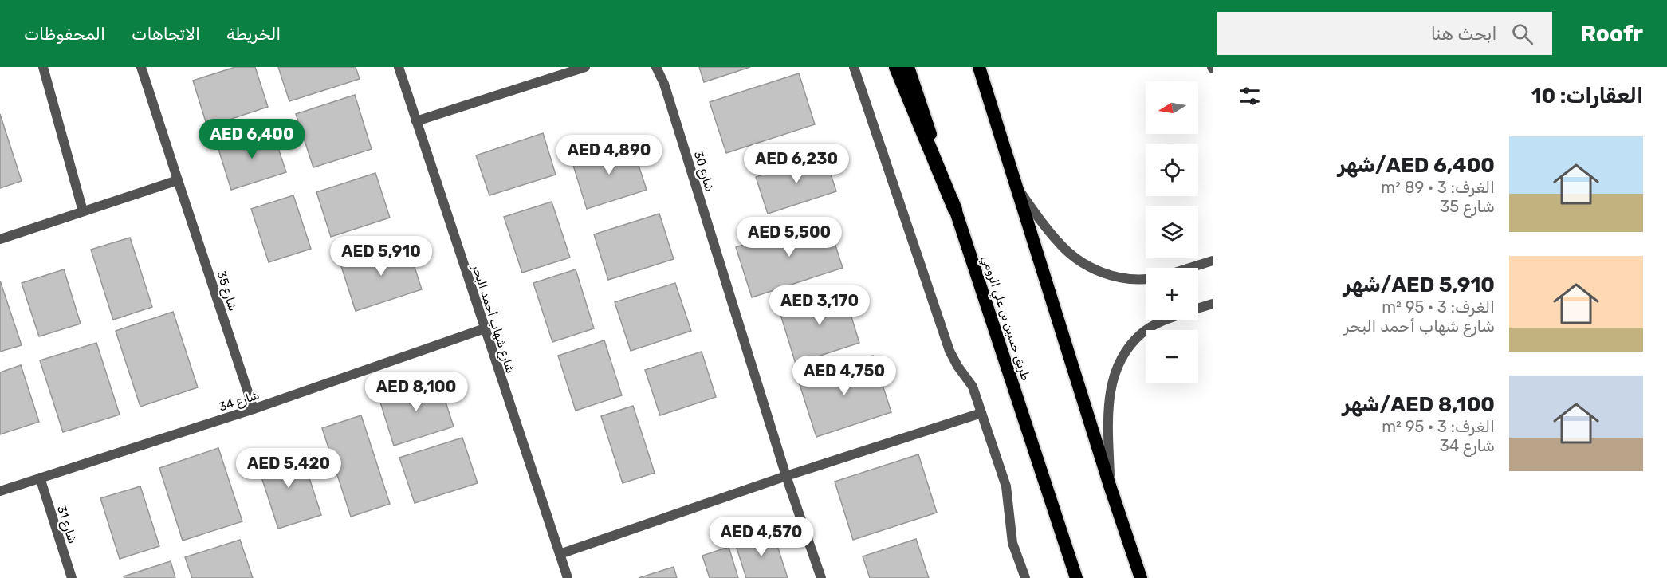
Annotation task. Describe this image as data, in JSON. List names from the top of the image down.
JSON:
{
  "streets": {
    "highway": ["طريق حسين بن علي الرومي"],
    "street": [
      "شارع 30",
      "شارع 35",
      "شارع شهاب أحمد البحر",
      "شارع 34",
      "شارع 31"
    ]
  },
  "crossings": [
    ["شارع 35", "شارع 34"],
    ["شارع شهاب أحمد البحر", "شارع 34"],
    ["شارع 34", "شارع 31"]
  ],
  "north": "left",
  "page": {
    "header": "Roofr",
    "search": "ابحث هنا",
    "nav": ["الخريطة", "الاتجاهات", "المحفوظات"],
    "heading": "العقارات: 10",
    "map_buttons": ["+", "−"],
    "price": [
      "AED 6,400",
      "AED 4,890",
      "AED 6,230",
      "AED 5,500",
      "AED 5,910",
      "AED 3,170",
      "AED 4,750",
      "AED 8,100",
      "AED 5,420",
      "AED 4,570"
    ],
    "list": [
      {
        "name": "AED 6,400/شهر",
        "note": "الغرف: 3 · 89 m² · شارع 35"
      },
      {
        "name": "AED 5,910/شهر",
        "note": "الغرف: 3 · 95 m² · شارع شهاب أحمد البحر"
      },
      {
        "name": "AED 8,100/شهر",
        "note": "الغرف: 3 · 95 m² · شارع 34"
      }
    ]
  }
}
